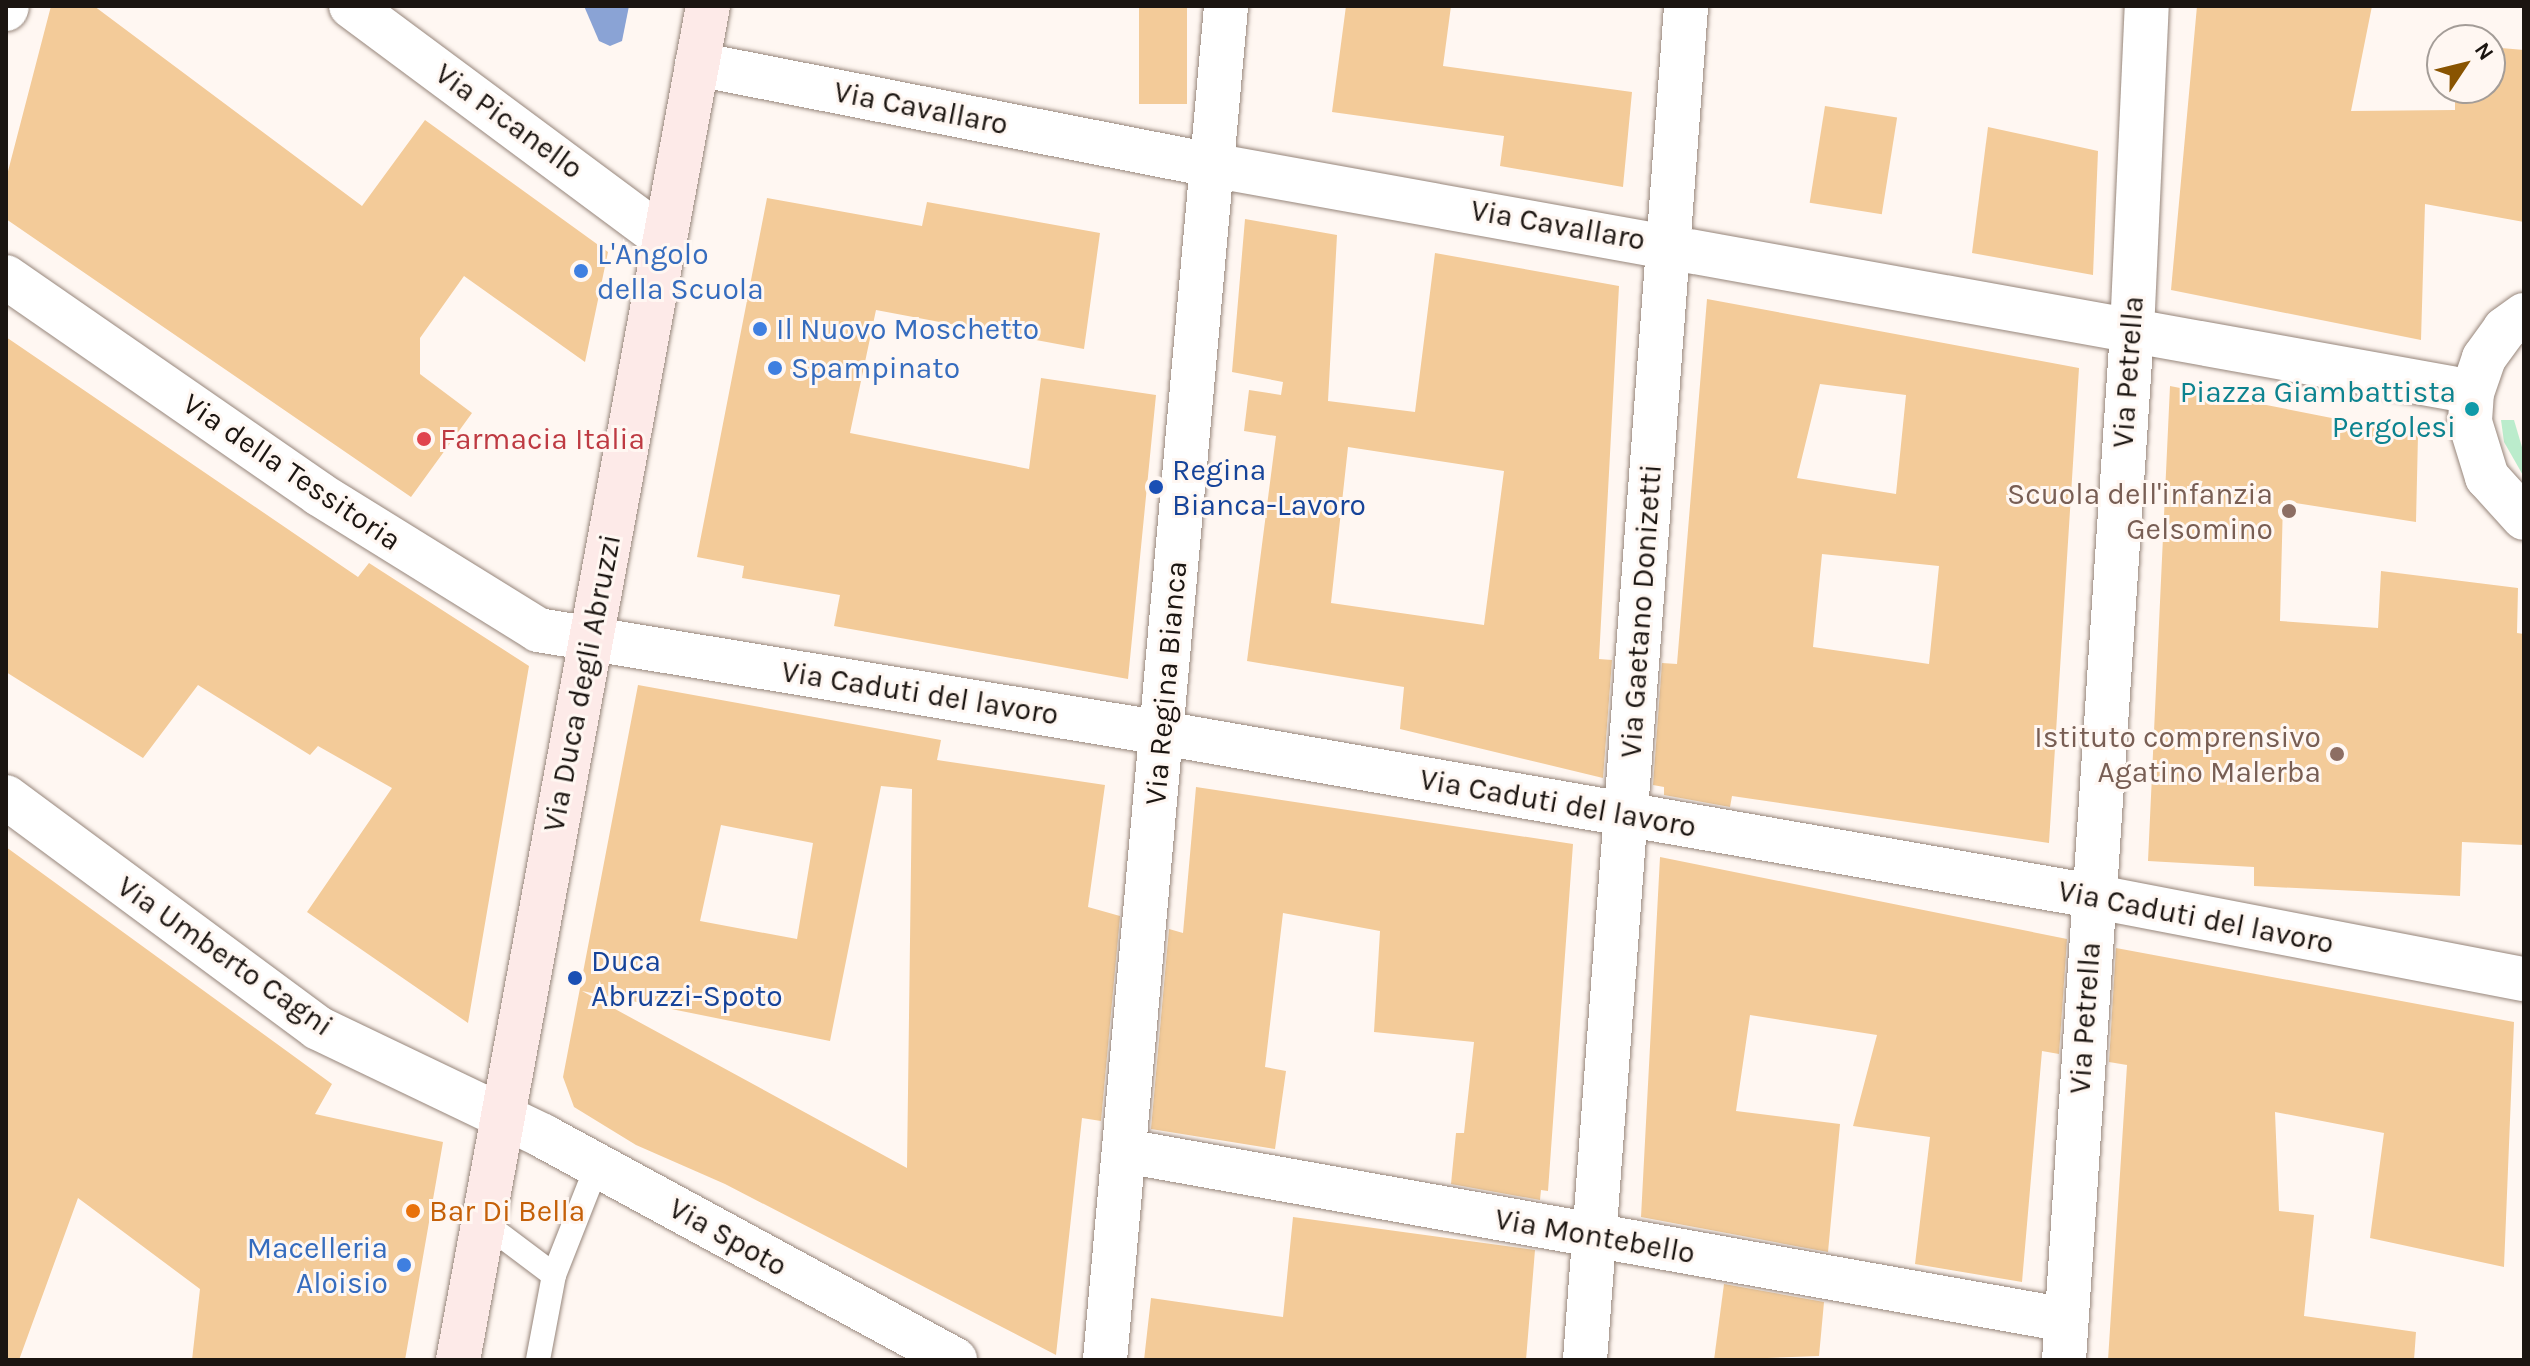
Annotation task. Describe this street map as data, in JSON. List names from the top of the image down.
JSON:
{
  "streets": {
    "main road": ["Via Duca degli Abruzzi"],
    "street": [
      "Via Cavallaro",
      "Via Picanello",
      "Via Petrella",
      "Via della Tessitoria",
      "Via Gaetano Donizetti",
      "Via Regina Bianca",
      "Via Caduti del lavoro",
      "Via Umberto Cagni",
      "Via Montebello",
      "Via Spoto"
    ]
  },
  "crossings": [
    ["Via Cavallaro", "Via Petrella"],
    ["Via Cavallaro", "Via Gaetano Donizetti"],
    ["Via Cavallaro", "Via Duca degli Abruzzi"],
    ["Via Cavallaro", "Via Regina Bianca"],
    ["Via Picanello", "Via Duca degli Abruzzi"],
    ["Via Petrella", "Via Caduti del lavoro"],
    ["Via Petrella", "Via Montebello"],
    ["Via della Tessitoria", "Via Duca degli Abruzzi"],
    ["Via della Tessitoria", "Via Caduti del lavoro"],
    ["Via Gaetano Donizetti", "Via Caduti del lavoro"],
    ["Via Gaetano Donizetti", "Via Montebello"],
    ["Via Duca degli Abruzzi", "Via Caduti del lavoro"],
    ["Via Duca degli Abruzzi", "Via Umberto Cagni"],
    ["Via Duca degli Abruzzi", "Via Spoto"],
    ["Via Regina Bianca", "Via Caduti del lavoro"],
    ["Via Regina Bianca", "Via Montebello"],
    ["Via Umberto Cagni", "Via Spoto"]
  ],
  "places": [
    "L'Angolo della Scuola",
    "Il Nuovo Moschetto",
    "Spampinato",
    "Piazza Giambattista Pergolesi",
    "Farmacia Italia",
    "Regina Bianca-Lavoro",
    "Scuola dell'infanzia Gelsomino",
    "Istituto comprensivo Agatino Malerba",
    "Duca Abruzzi-Spoto",
    "Bar Di Bella",
    "Macelleria Aloisio"
  ],
  "north": "top right"
}
